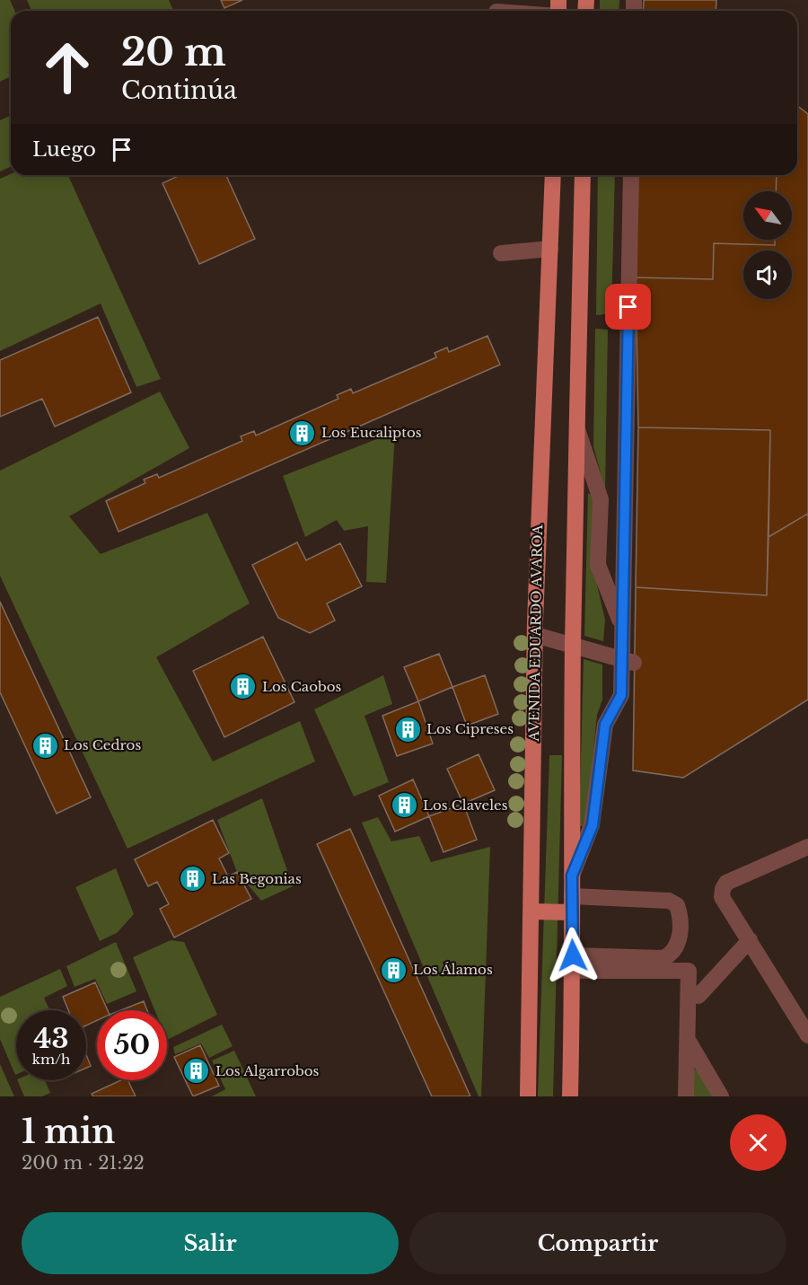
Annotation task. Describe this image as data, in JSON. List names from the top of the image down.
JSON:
{
  "streets": {
    "main road": ["AVENIDA EDUARDO AVAROA"]
  },
  "places": {
    "building": [
      "Los Eucaliptos",
      "Los Caobos",
      "Los Cipreses",
      "Los Cedros",
      "Los Claveles",
      "Las Begonias",
      "Los Álamos",
      "Los Algarrobos"
    ]
  },
  "north": "top left",
  "page": {
    "turn": ["20 m", "Continúa"],
    "then": "Luego",
    "speed": "43 km/h",
    "limit": "50",
    "heading": ["1 min", "200 m · 21:22"],
    "buttons": ["Salir", "Compartir"]
  }
}
